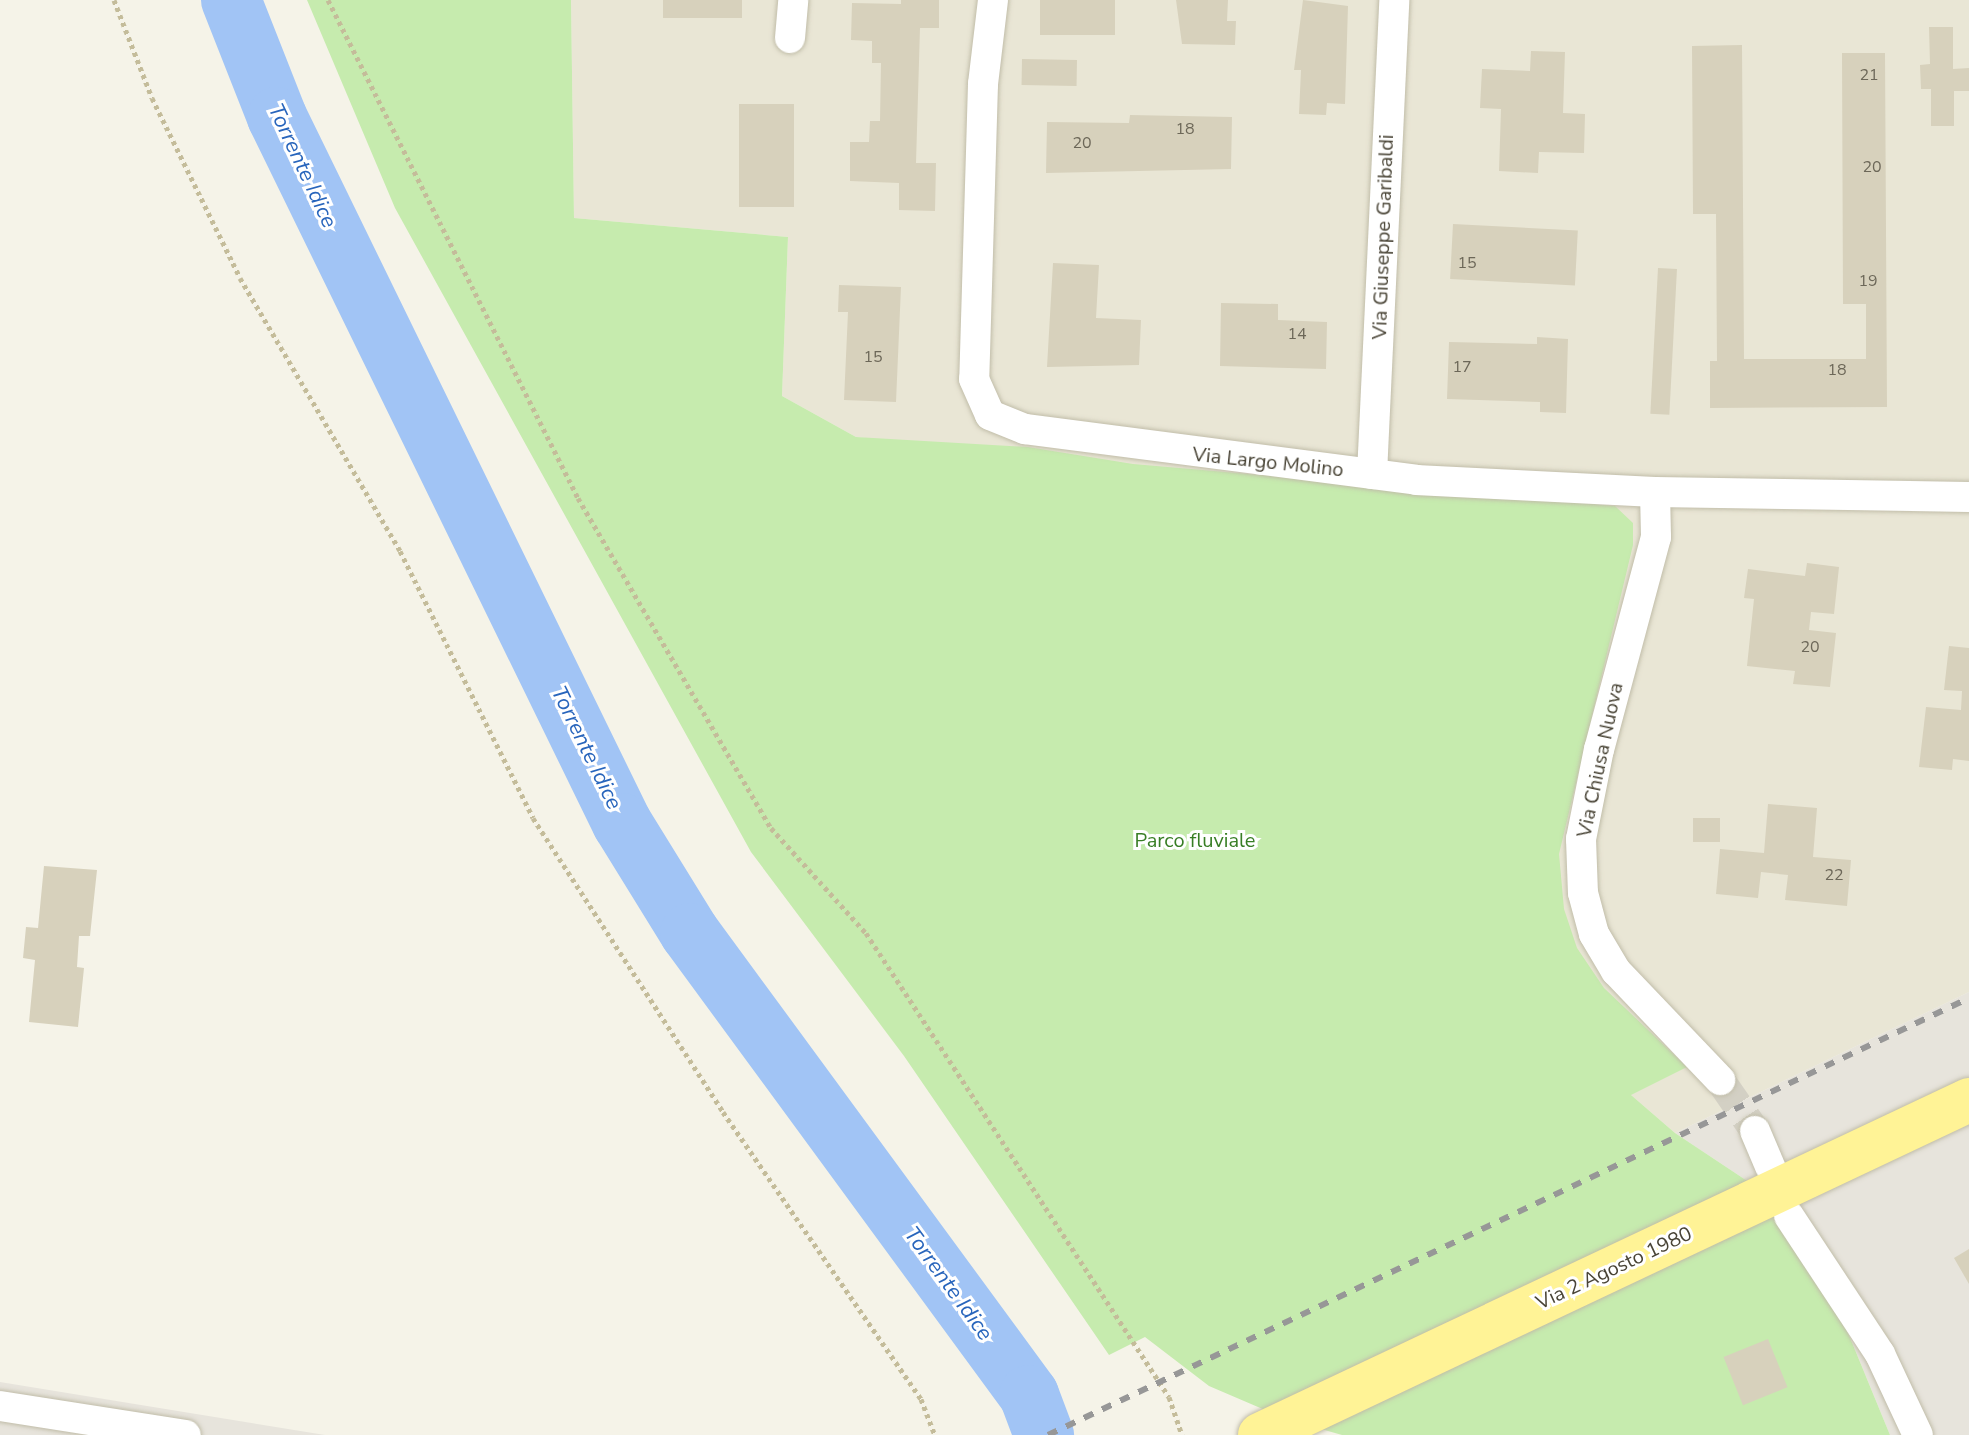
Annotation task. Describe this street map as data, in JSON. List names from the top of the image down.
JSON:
{
  "streets": {
    "main road": ["Via 2 Agosto 1980"],
    "street": ["Via Giuseppe Garibaldi", "Via Largo Molino", "Via Chiusa Nuova"]
  },
  "crossings": [
    ["Via Giuseppe Garibaldi", "Via Largo Molino"],
    ["Via Largo Molino", "Via Chiusa Nuova"]
  ],
  "water": ["Torrente Idice"],
  "parks": ["Parco fluviale"],
  "house_numbers": [
    "21",
    "18",
    "20",
    "20",
    "15",
    "19",
    "14",
    "15",
    "17",
    "18",
    "20",
    "22"
  ]
}
